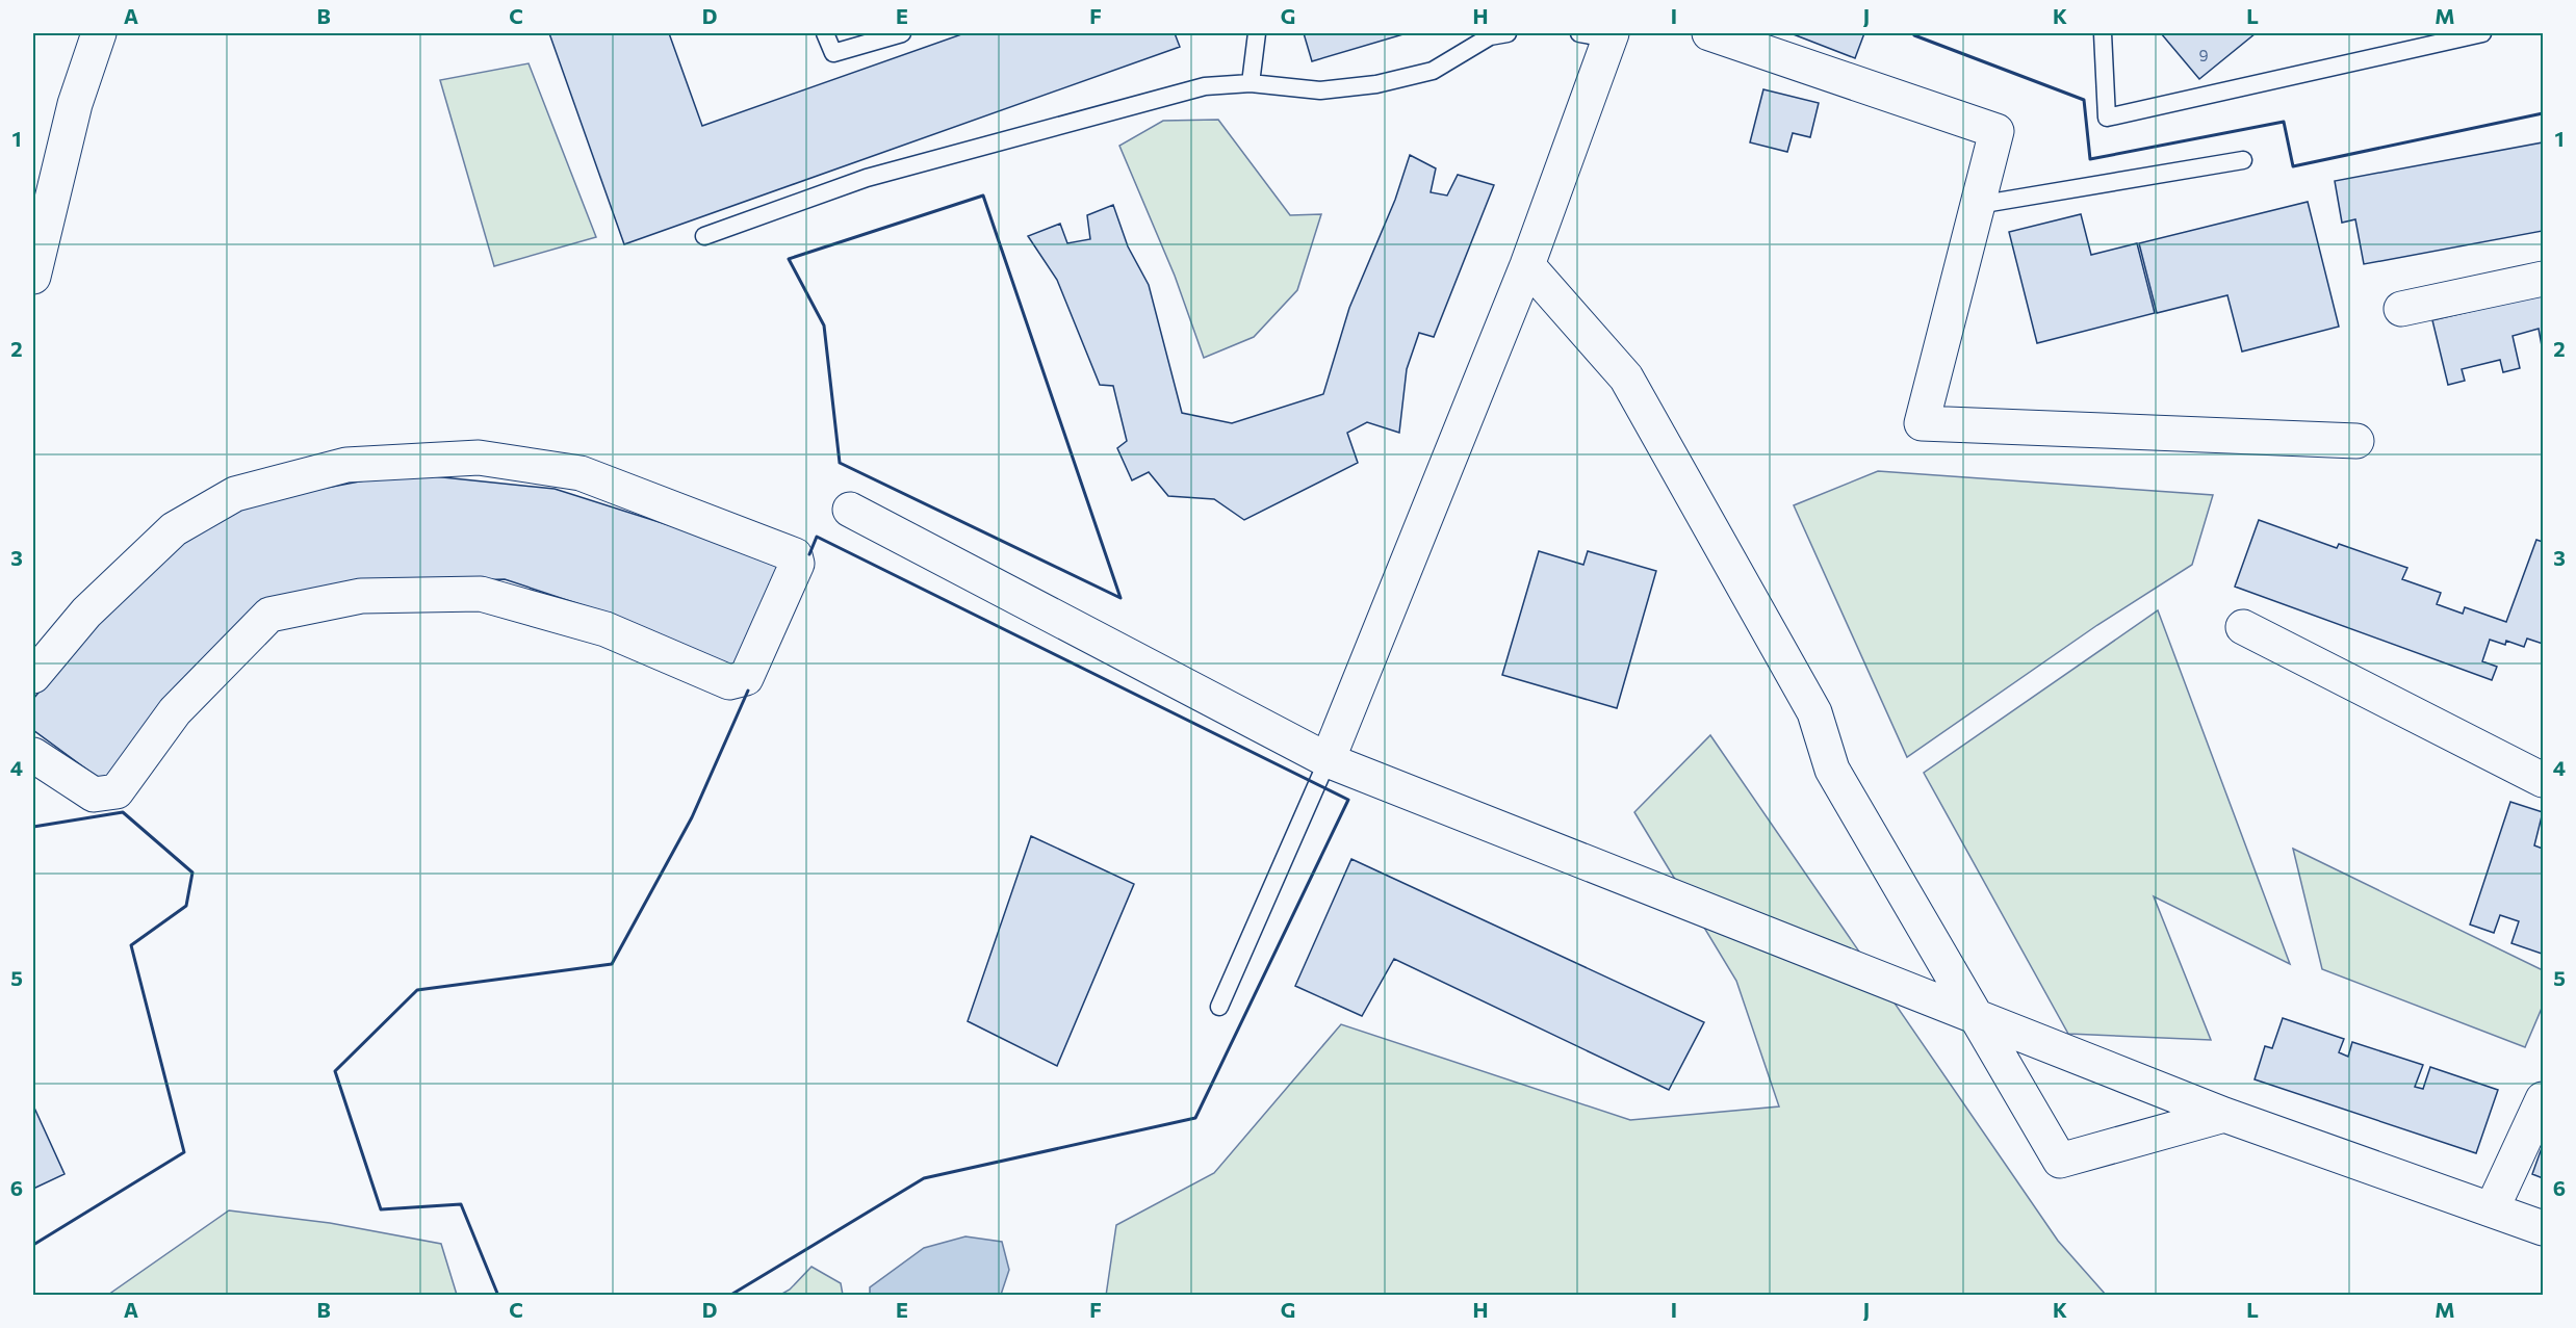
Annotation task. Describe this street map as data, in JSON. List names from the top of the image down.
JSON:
{
  "house_numbers": ["9"],
  "grid": {
    "columns": [
      "A",
      "B",
      "C",
      "D",
      "E",
      "F",
      "G",
      "H",
      "I",
      "J",
      "K",
      "L",
      "M"
    ],
    "rows": [
      "1",
      "2",
      "3",
      "4",
      "5",
      "6"
    ]
  }
}
